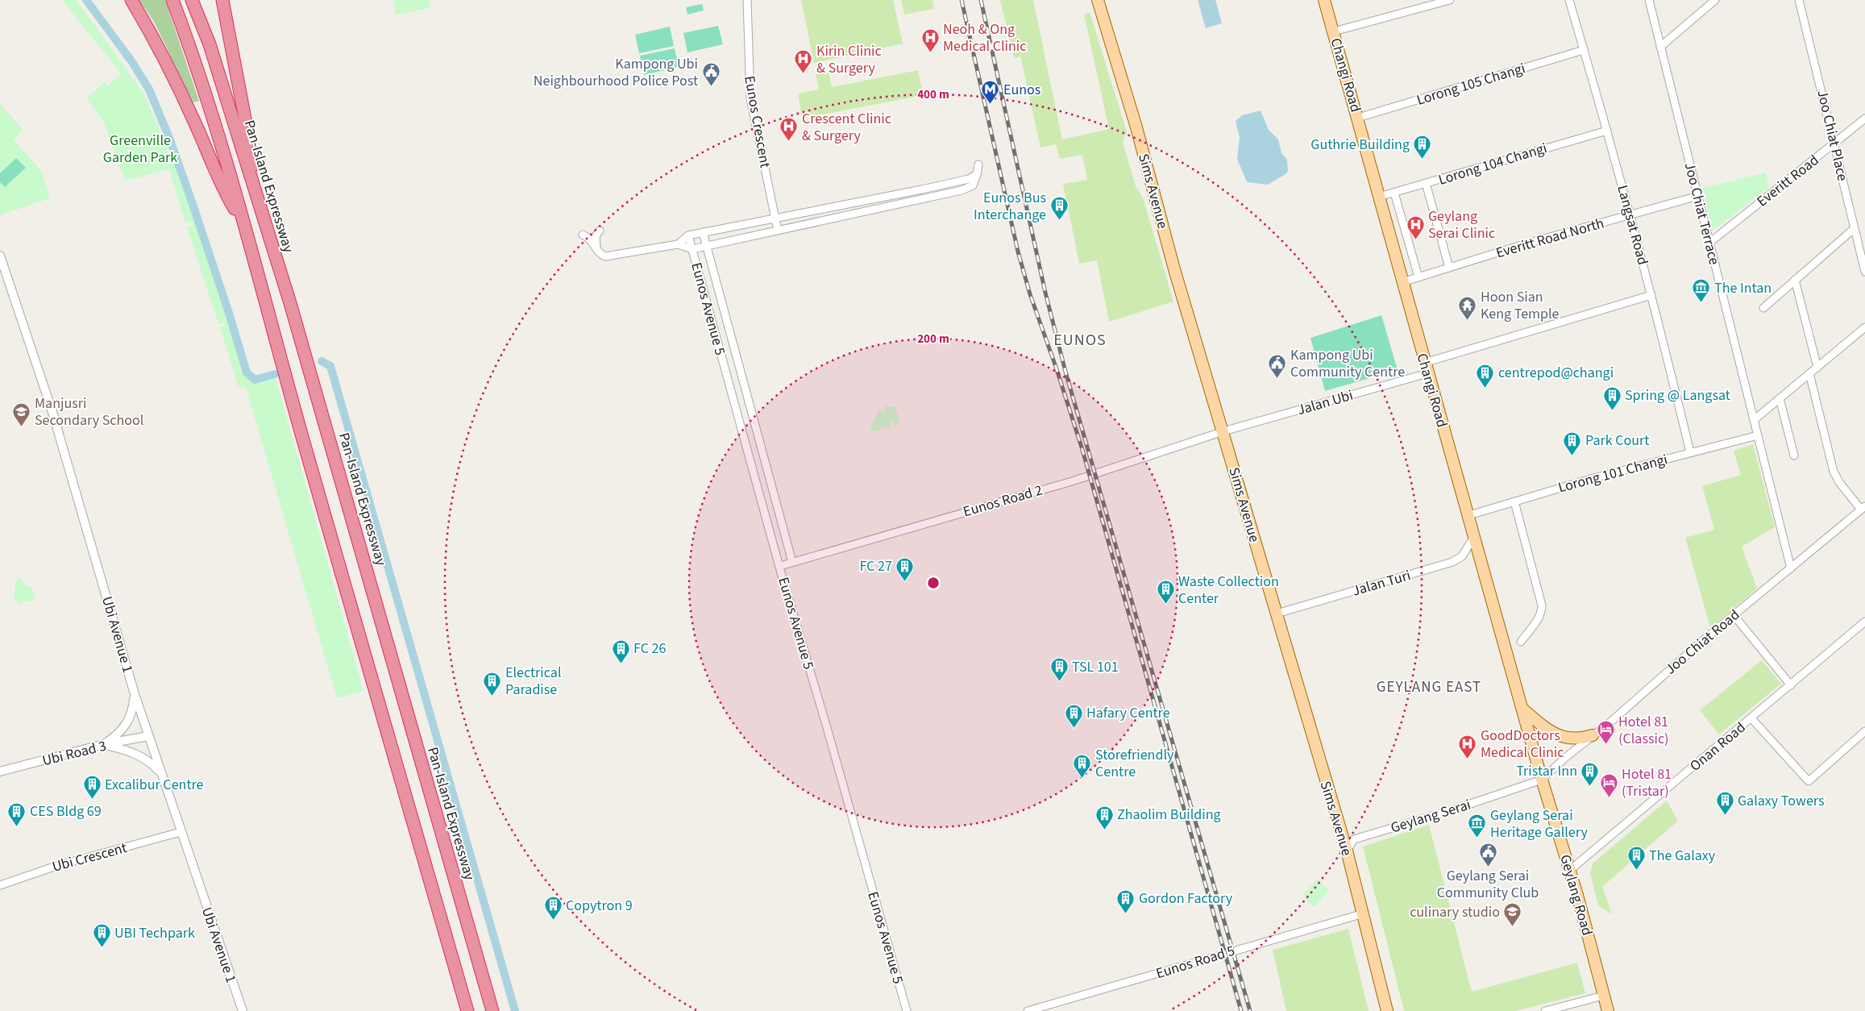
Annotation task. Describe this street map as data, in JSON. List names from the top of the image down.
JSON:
{
  "streets": {
    "highway": ["Pan-Island Expressway"],
    "main road": ["Changi Road", "Sims Avenue", "Geylang Road"],
    "street": [
      "Lorong 105 Changi",
      "Eunos Crescent",
      "Joo Chiat Place",
      "Lorong 104 Changi",
      "Everitt Road",
      "Joo Chiat Terrace",
      "Langsat Road",
      "Everitt Road North",
      "Eunos Avenue 5",
      "Jalan Ubi",
      "Lorong 101 Changi",
      "Eunos Road 2",
      "Jalan Turi",
      "Ubi Avenue 1",
      "Joo Chiat Road",
      "Onan Road",
      "Ubi Road 3",
      "Geylang Serai",
      "Ubi Crescent",
      "Eunos Road 5"
    ]
  },
  "crossings": [
    ["Changi Road", "Lorong 105 Changi"],
    ["Changi Road", "Lorong 104 Changi"],
    ["Changi Road", "Everitt Road North"],
    ["Changi Road", "Jalan Ubi"],
    ["Changi Road", "Lorong 101 Changi"],
    ["Changi Road", "Jalan Turi"],
    ["Changi Road", "Joo Chiat Road"],
    ["Changi Road", "Geylang Serai"],
    ["Changi Road", "Geylang Road"],
    ["Lorong 105 Changi", "Langsat Road"],
    ["Joo Chiat Place", "Everitt Road"],
    ["Lorong 104 Changi", "Langsat Road"],
    ["Everitt Road", "Joo Chiat Terrace"],
    ["Sims Avenue", "Jalan Ubi"],
    ["Sims Avenue", "Eunos Road 2"],
    ["Sims Avenue", "Jalan Turi"],
    ["Sims Avenue", "Geylang Serai"],
    ["Sims Avenue", "Eunos Road 5"],
    ["Joo Chiat Terrace", "Everitt Road North"],
    ["Joo Chiat Terrace", "Lorong 101 Changi"],
    ["Joo Chiat Terrace", "Joo Chiat Road"],
    ["Langsat Road", "Everitt Road North"],
    ["Langsat Road", "Jalan Ubi"],
    ["Langsat Road", "Lorong 101 Changi"],
    ["Eunos Avenue 5", "Eunos Road 2"],
    ["Jalan Ubi", "Eunos Road 2"],
    ["Ubi Avenue 1", "Ubi Road 3"],
    ["Ubi Avenue 1", "Ubi Crescent"],
    ["Joo Chiat Road", "Geylang Serai"],
    ["Joo Chiat Road", "Geylang Road"],
    ["Onan Road", "Geylang Road"],
    ["Geylang Serai", "Geylang Road"]
  ],
  "districts": ["EUNOS", "GEYLANG EAST"],
  "parks": ["Greenville Garden Park"],
  "places": {
    "hospital": [
      "Neoh & Ong Medical Clinic",
      "Kirin Clinic & Surgery",
      "Crescent Clinic & Surgery",
      "Geylang Serai Clinic",
      "GoodDoctors Medical Clinic"
    ],
    "public building": ["Kampong Ubi Neighbourhood Police Post", "Kampong Ubi Community Centre", "Geylang Serai Community Club"],
    "metro station": ["Eunos"],
    "building": [
      "Guthrie Building",
      "Eunos Bus Interchange",
      "centrepod@changi",
      "Spring @ Langsat",
      "Park Court",
      "FC 27",
      "Waste Collection Center",
      "FC 26",
      "TSL 101",
      "Electrical Paradise",
      "Hafary Centre",
      "Storefriendly Centre",
      "Tristar Inn",
      "Excalibur Centre",
      "Galaxy Towers",
      "CES Bldg 69",
      "Zhaolim Building",
      "The Galaxy",
      "Gordon Factory",
      "Copytron 9",
      "UBI Techpark"
    ],
    "museum": ["The Intan", "Geylang Serai Heritage Gallery"],
    "temple": ["Hoon Sian Keng Temple"],
    "school or university": ["Manjusri Secondary School", "culinary studio"],
    "hotel": ["Hotel 81 (Classic)", "Hotel 81 (Tristar)"]
  },
  "rings": ["400 m", "200 m"]
}
